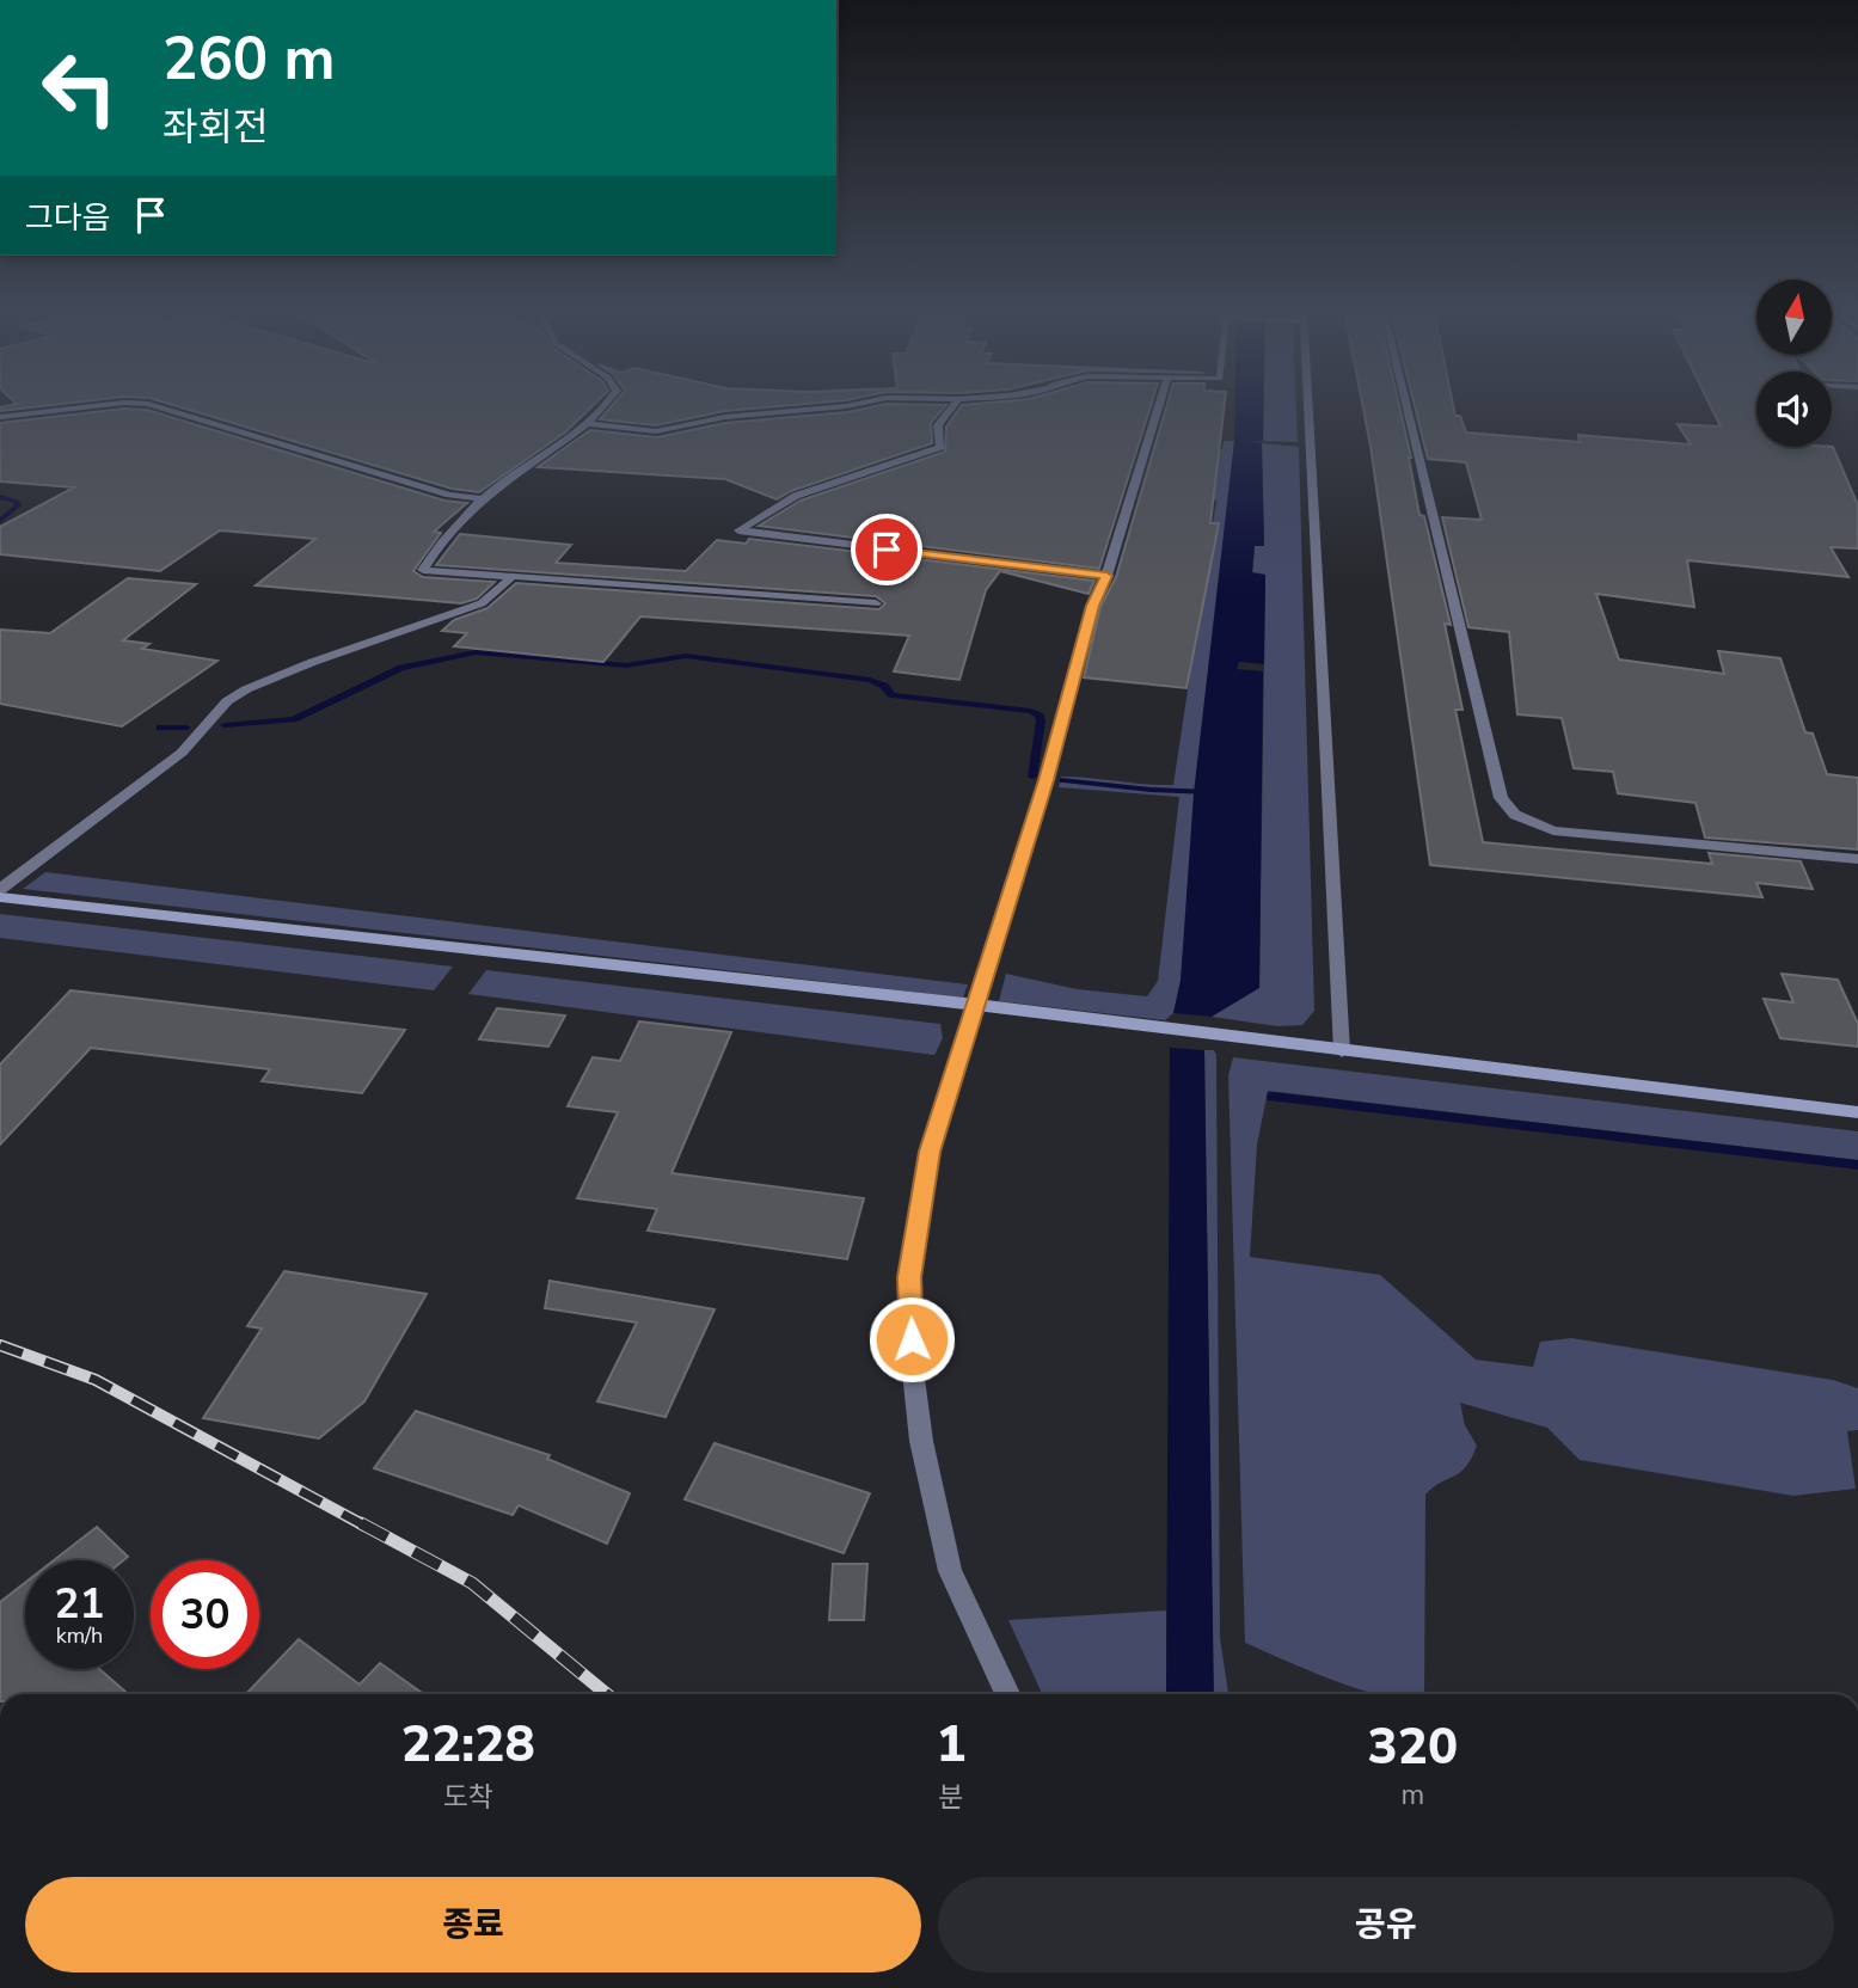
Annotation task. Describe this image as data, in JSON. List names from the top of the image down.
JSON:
{
  "north": "top",
  "page": {
    "turn": ["260 m", "좌회전"],
    "then": "그다음",
    "speed": "21 km/h",
    "limit": "30",
    "eta": [
      "22:28",
      "도착",
      "1",
      "분",
      "320",
      "m"
    ],
    "buttons": ["종료", "공유"]
  }
}
